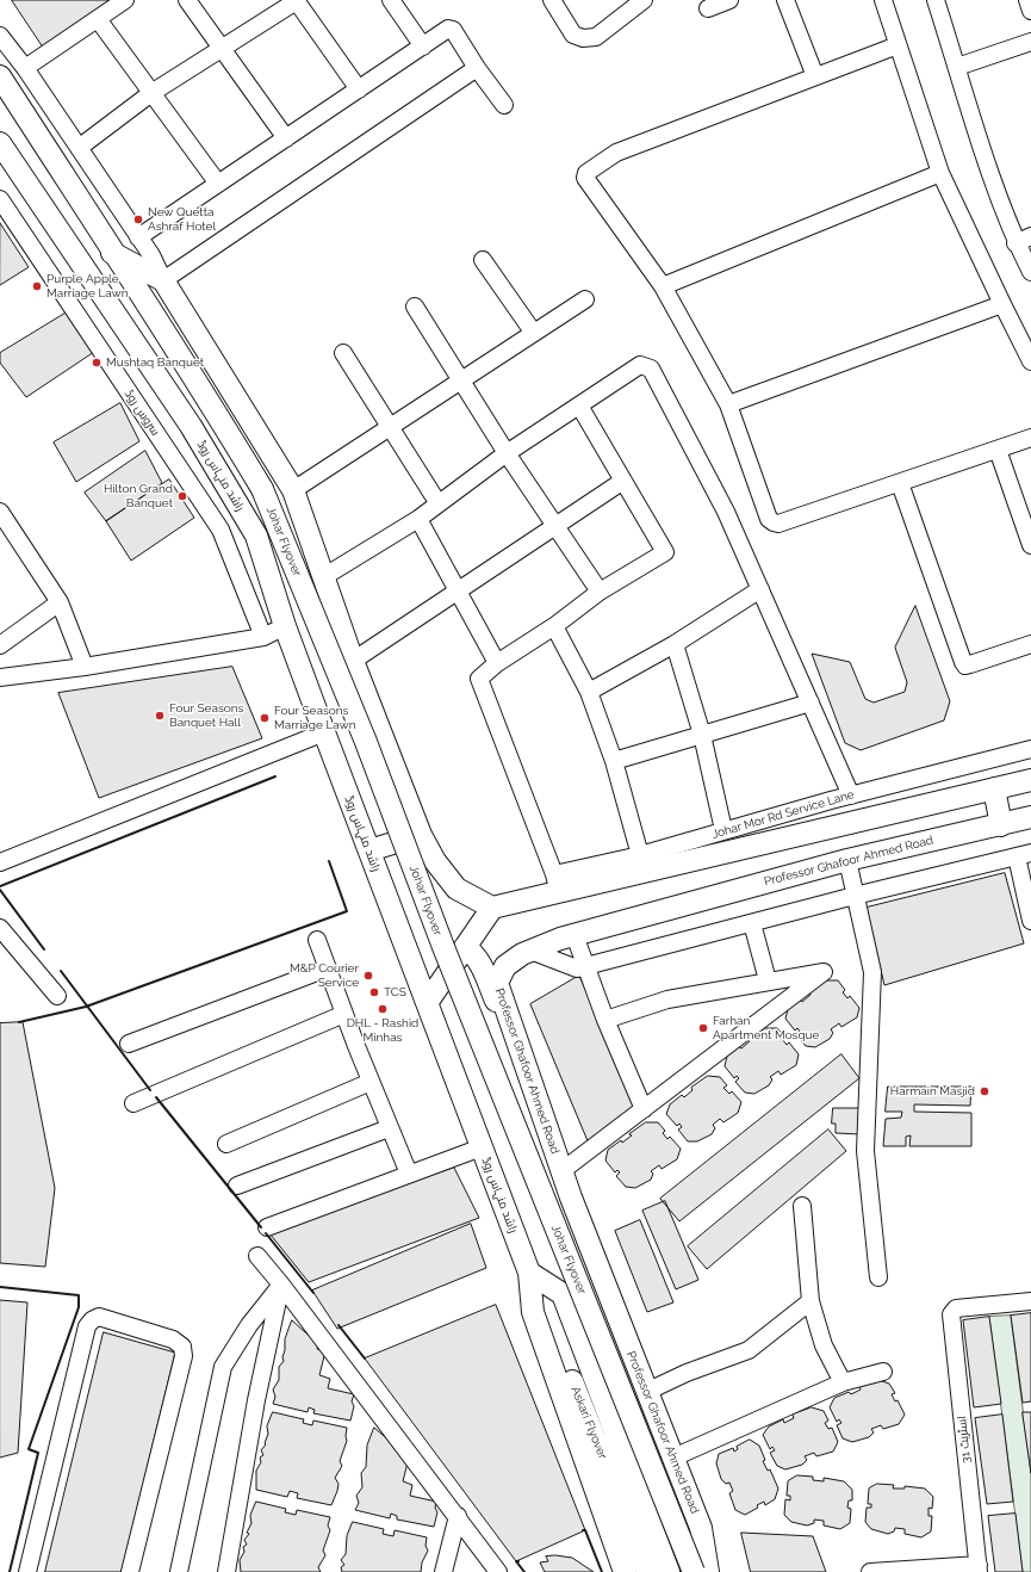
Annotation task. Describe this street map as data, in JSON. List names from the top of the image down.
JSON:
{
  "streets": {
    "main road": [
      "راشد منہاس روڈ",
      "Johar Flyover",
      "Professor Ghafoor Ahmed Road",
      "Askari Flyover"
    ],
    "street": ["سروس روڈ", "Johar Mor Rd Service Lane", "اسٹریٹ 31"]
  },
  "crossings": [
    ["راشد منہاس روڈ", "Askari Flyover"]
  ],
  "places": [
    "New Quetta Ashraf Hotel",
    "Purple Apple Marriage Lawn",
    "Mushtaq Banquet",
    "Hilton Grand Banquet",
    "Four Seasons Banquet Hall",
    "Four Seasons Marriage Lawn",
    "M&P Courier Service",
    "TCS",
    "DHL - Rashid Minhas",
    "Farhan Apartment Mosque",
    "Harmain Masjid"
  ]
}
